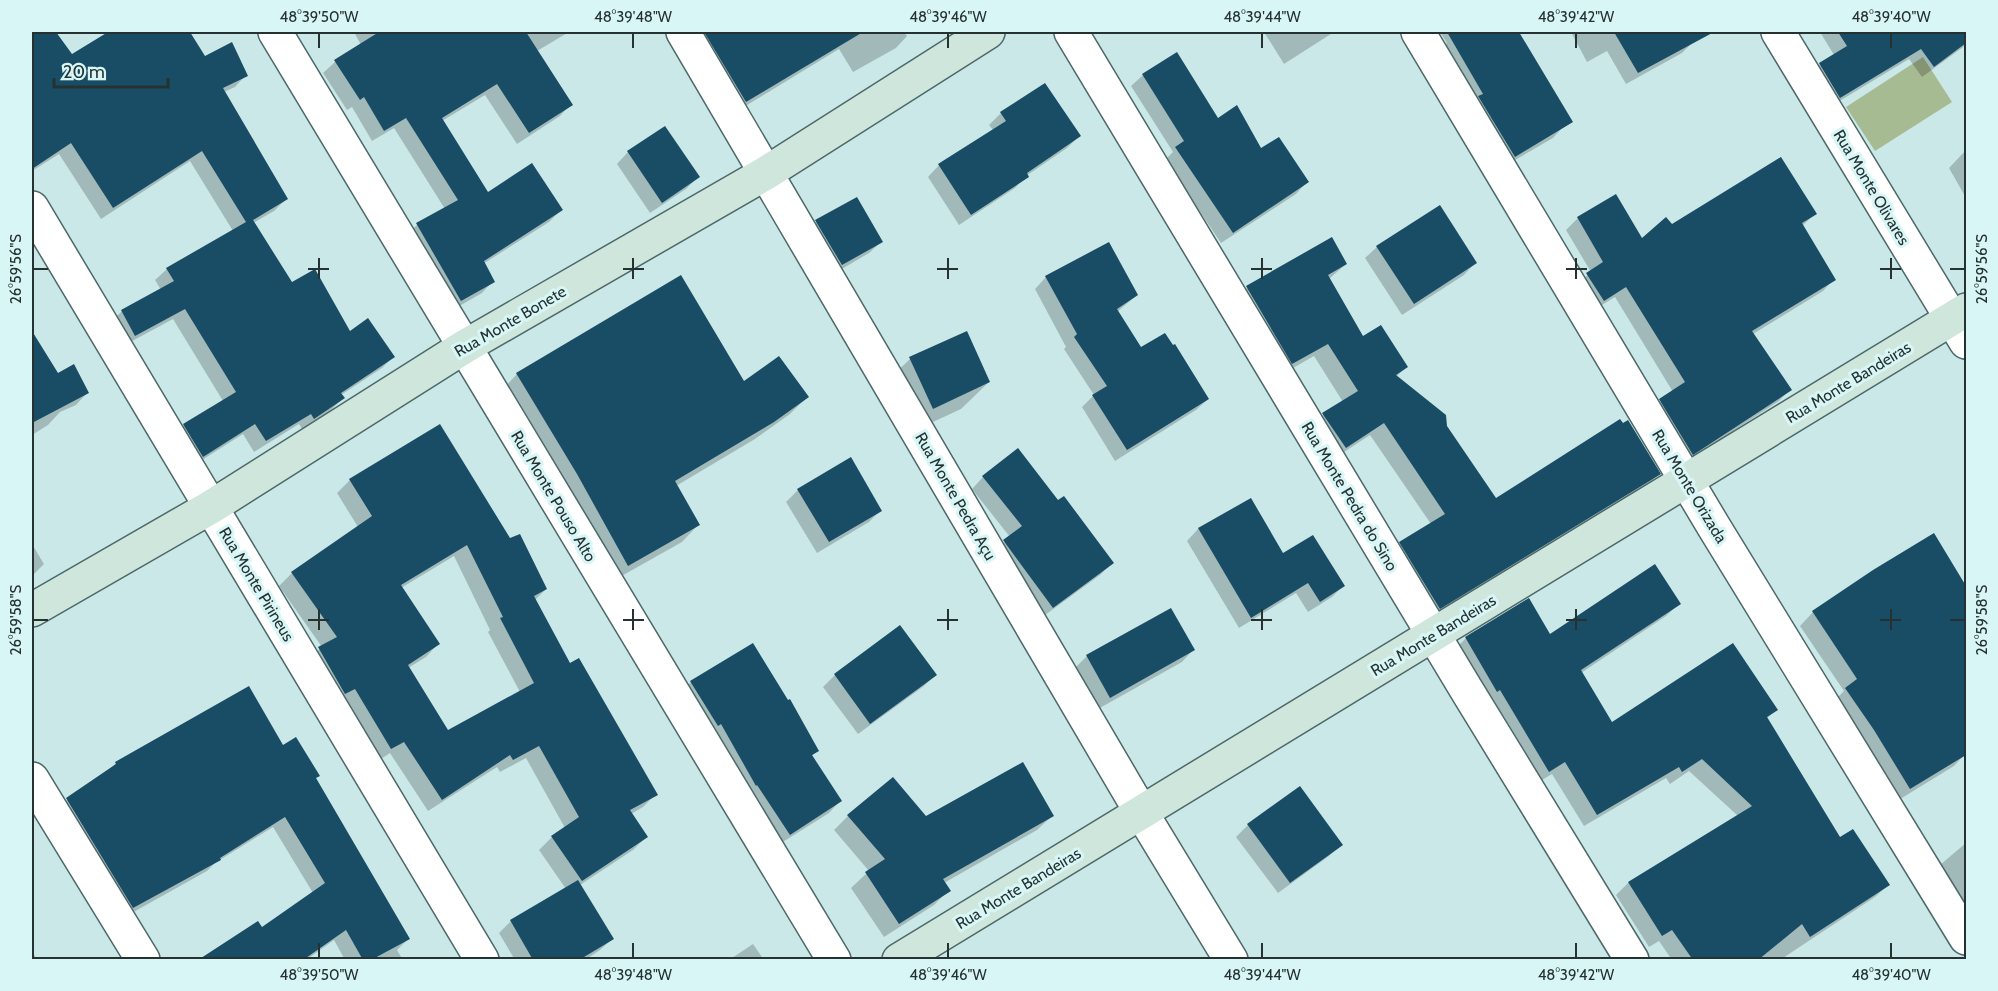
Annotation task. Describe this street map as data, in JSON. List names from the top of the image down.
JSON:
{
  "streets": {
    "main road": ["Rua Monte Bonete", "Rua Monte Bandeiras"],
    "street": [
      "Rua Monte Olivares",
      "Rua Monte Orizada",
      "Rua Monte Pouso Alto",
      "Rua Monte Pedra Açu",
      "Rua Monte Pedra do Sino",
      "Rua Monte Pirineus"
    ]
  },
  "crossings": [
    ["Rua Monte Olivares", "Rua Monte Bandeiras"],
    ["Rua Monte Bonete", "Rua Monte Pouso Alto"],
    ["Rua Monte Bonete", "Rua Monte Pedra Açu"],
    ["Rua Monte Bonete", "Rua Monte Pirineus"],
    ["Rua Monte Bandeiras", "Rua Monte Orizada"],
    ["Rua Monte Bandeiras", "Rua Monte Pedra Açu"],
    ["Rua Monte Bandeiras", "Rua Monte Pedra do Sino"]
  ],
  "scale_bar": "20 m",
  "coordinates": [
    "48°39'50\"W",
    "48°39'48\"W",
    "48°39'46\"W",
    "48°39'44\"W",
    "48°39'42\"W",
    "48°39'40\"W",
    "26°59'56\"S",
    "26°59'58\"S"
  ]
}
